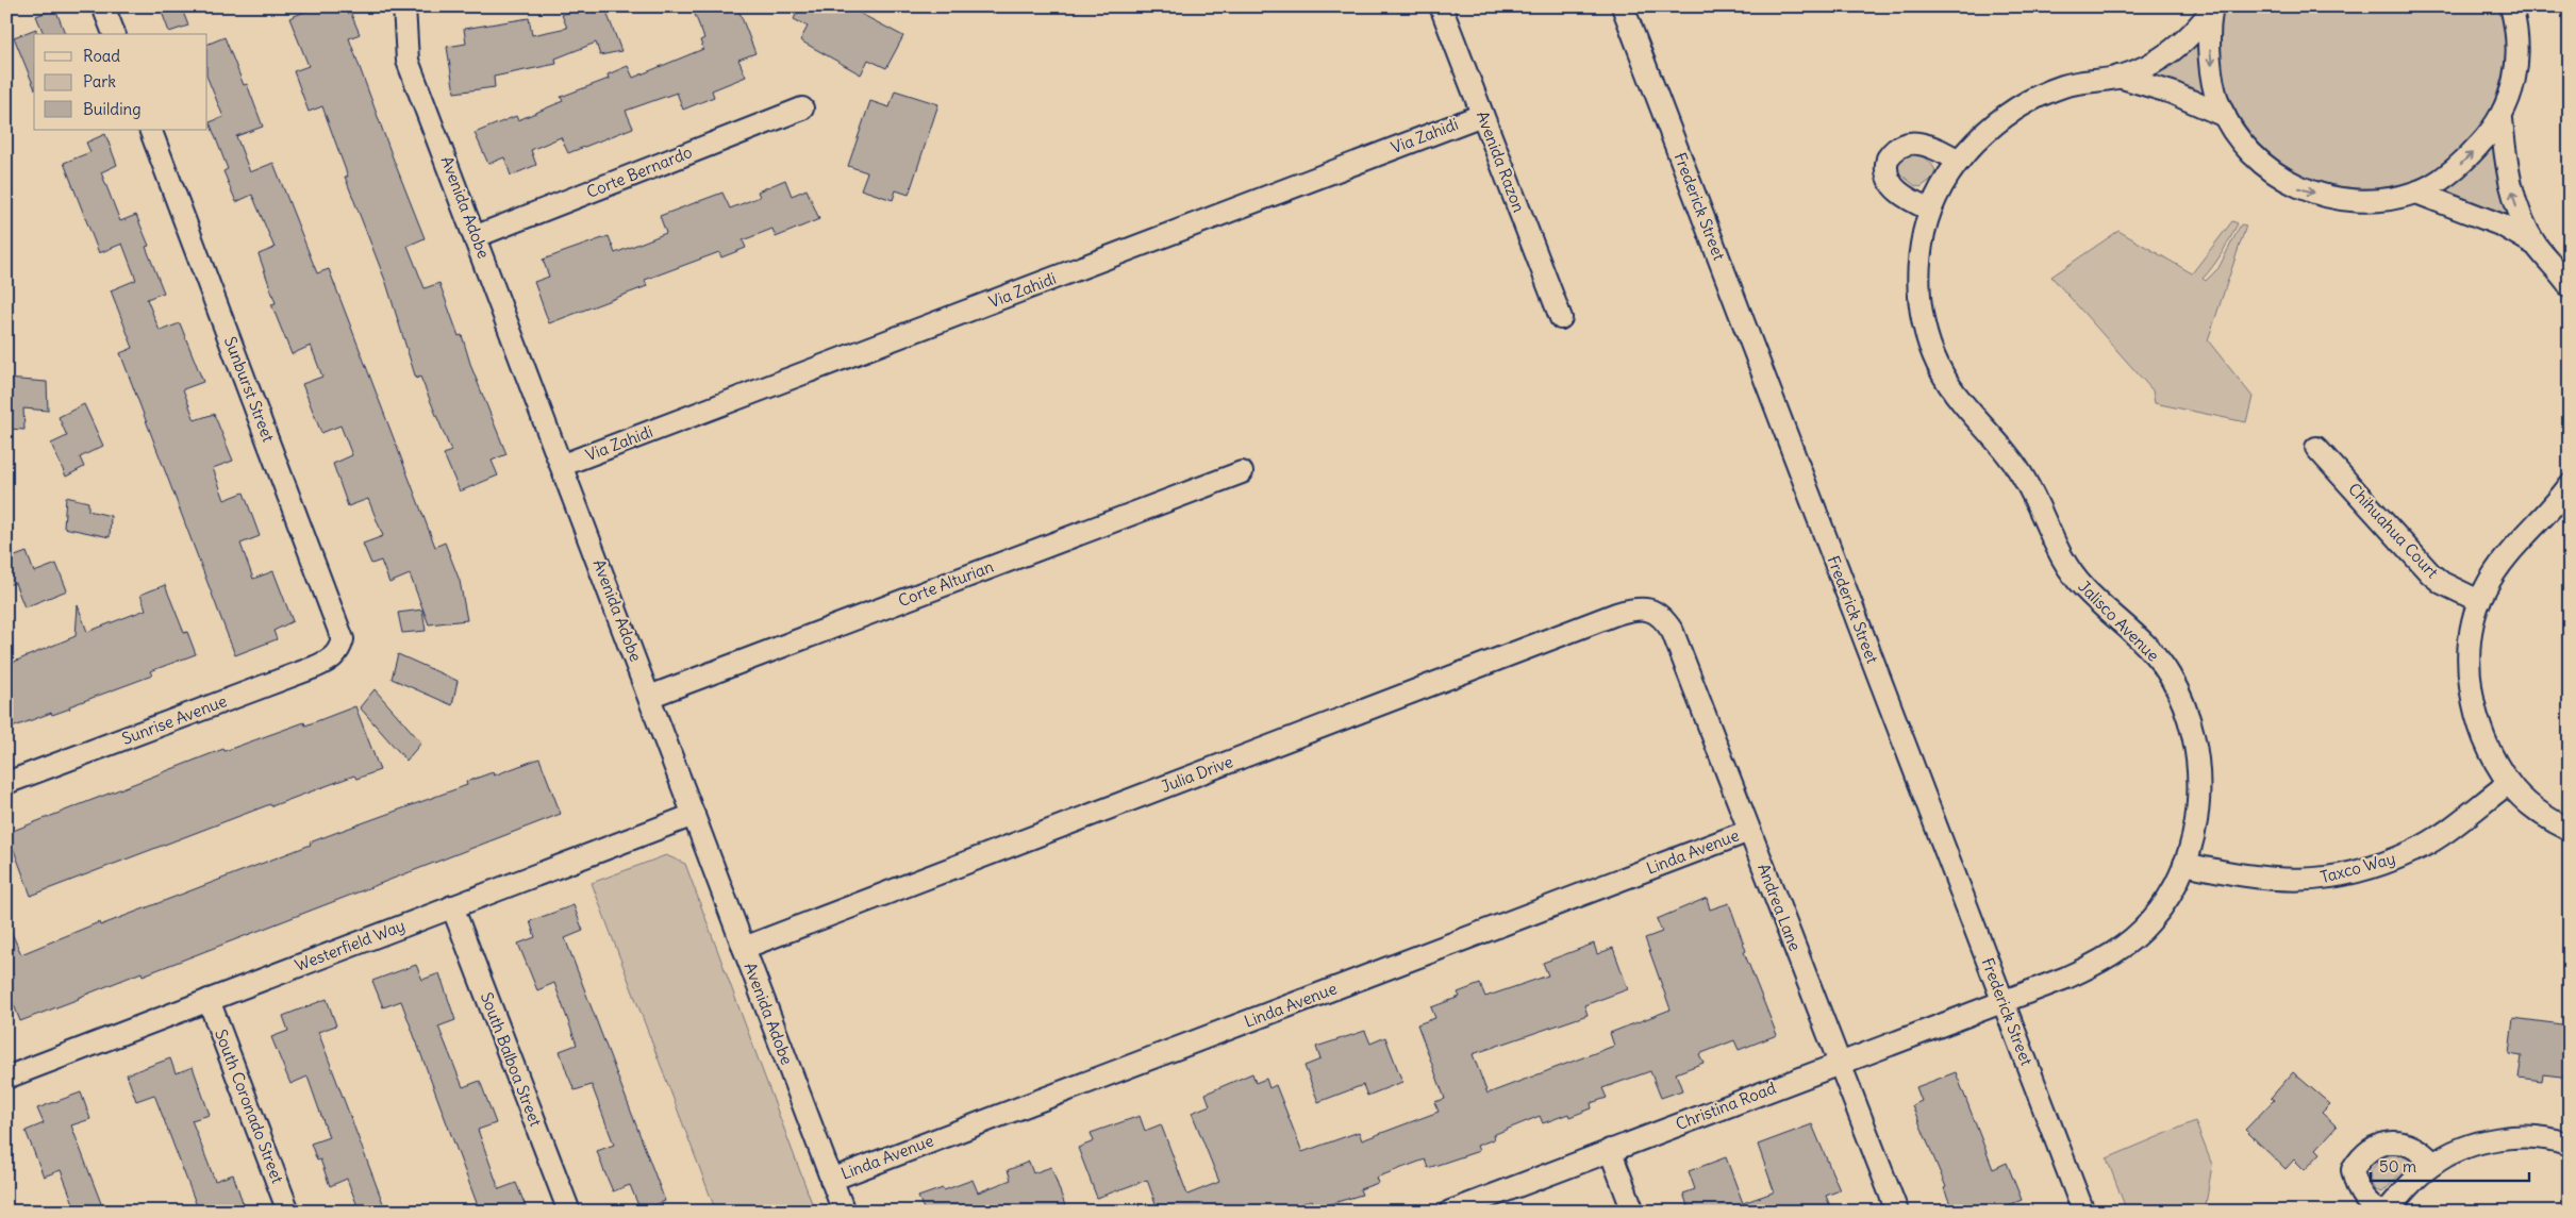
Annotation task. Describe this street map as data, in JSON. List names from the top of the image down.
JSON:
{
  "streets": {
    "street": [
      "Via Zahidi",
      "Avenida Razon",
      "Corte Bernardo",
      "Frederick Street",
      "Avenida Adobe",
      "Sunburst Street",
      "Chihuahua Court",
      "Corte Alturian",
      "Jalisco Avenue",
      "Sunrise Avenue",
      "Julia Drive",
      "Linda Avenue",
      "Taxco Way",
      "Andrea Lane",
      "Westerfield Way",
      "South Balboa Street",
      "South Coronado Street",
      "Christina Road"
    ]
  },
  "crossings": [
    ["Via Zahidi", "Avenida Razon"],
    ["Via Zahidi", "Avenida Adobe"],
    ["Corte Bernardo", "Avenida Adobe"],
    ["Frederick Street", "Jalisco Avenue"],
    ["Frederick Street", "Christina Road"],
    ["Avenida Adobe", "Corte Alturian"],
    ["Avenida Adobe", "Julia Drive"],
    ["Avenida Adobe", "Linda Avenue"],
    ["Avenida Adobe", "Westerfield Way"],
    ["Sunburst Street", "Sunrise Avenue"],
    ["Jalisco Avenue", "Taxco Way"],
    ["Jalisco Avenue", "Christina Road"],
    ["Julia Drive", "Andrea Lane"],
    ["Linda Avenue", "Andrea Lane"],
    ["Andrea Lane", "Christina Road"],
    ["Westerfield Way", "South Balboa Street"],
    ["Westerfield Way", "South Coronado Street"]
  ],
  "legend": ["Road", "Park", "Building"],
  "scale_bar": "50 m"
}
